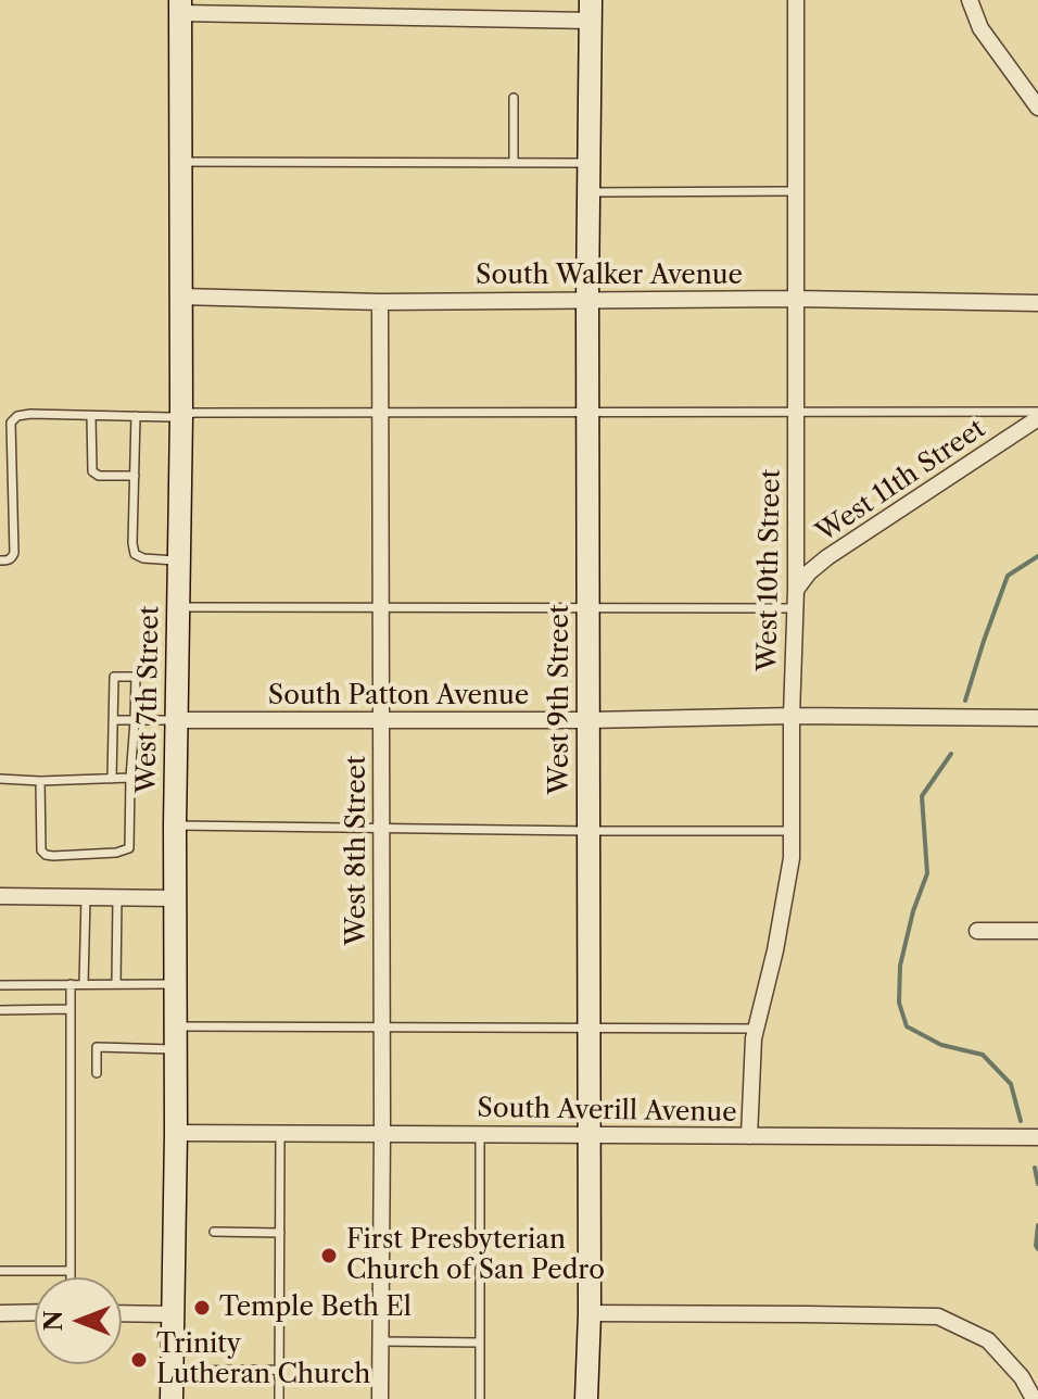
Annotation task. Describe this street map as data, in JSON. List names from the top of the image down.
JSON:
{
  "streets": {
    "street": [
      "South Walker Avenue",
      "West 11th Street",
      "West 10th Street",
      "South Patton Avenue",
      "West 7th Street",
      "West 9th Street",
      "West 8th Street",
      "South Averill Avenue"
    ]
  },
  "crossings": [
    ["South Walker Avenue", "West 10th Street"],
    ["South Walker Avenue", "West 7th Street"],
    ["South Walker Avenue", "West 9th Street"],
    ["South Walker Avenue", "West 8th Street"],
    ["West 11th Street", "West 10th Street"],
    ["West 10th Street", "South Patton Avenue"],
    ["West 10th Street", "South Averill Avenue"],
    ["South Patton Avenue", "West 7th Street"],
    ["South Patton Avenue", "West 9th Street"],
    ["South Patton Avenue", "West 8th Street"],
    ["West 7th Street", "South Averill Avenue"],
    ["West 9th Street", "South Averill Avenue"],
    ["West 8th Street", "South Averill Avenue"]
  ],
  "places": ["First Presbyterian Church of San Pedro", "Temple Beth El", "Trinity Lutheran Church"],
  "north": "left"
}
